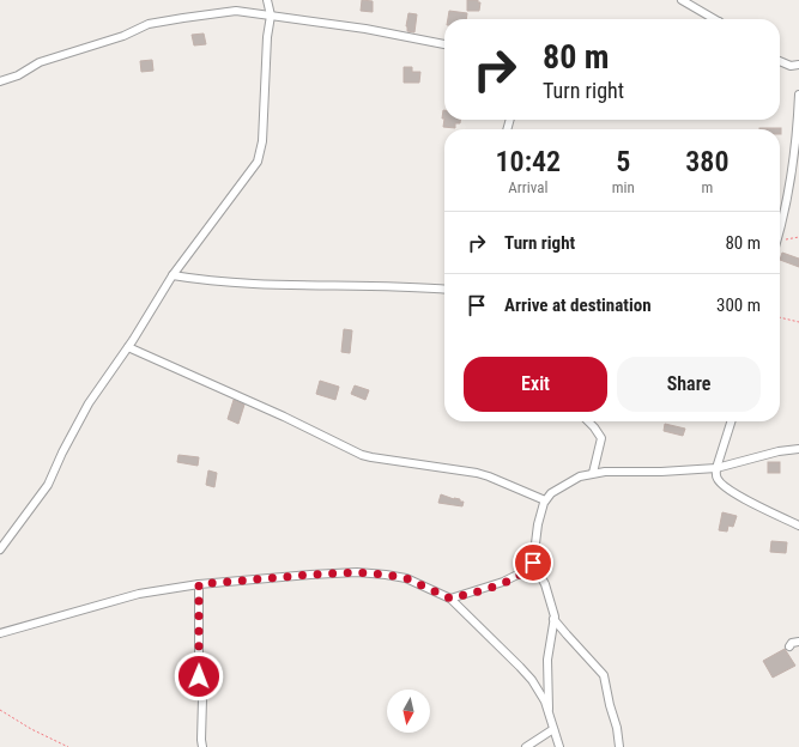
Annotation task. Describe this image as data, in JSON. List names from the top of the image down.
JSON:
{
  "north": "bottom",
  "page": {
    "turn": ["80 m", "Turn right"],
    "eta": [
      "10:42",
      "Arrival",
      "5",
      "min",
      "380",
      "m"
    ],
    "list": [
      {
        "name": "Turn right",
        "value": "80 m"
      },
      {
        "name": "Arrive at destination",
        "value": "300 m"
      }
    ],
    "buttons": ["Exit", "Share"]
  }
}
